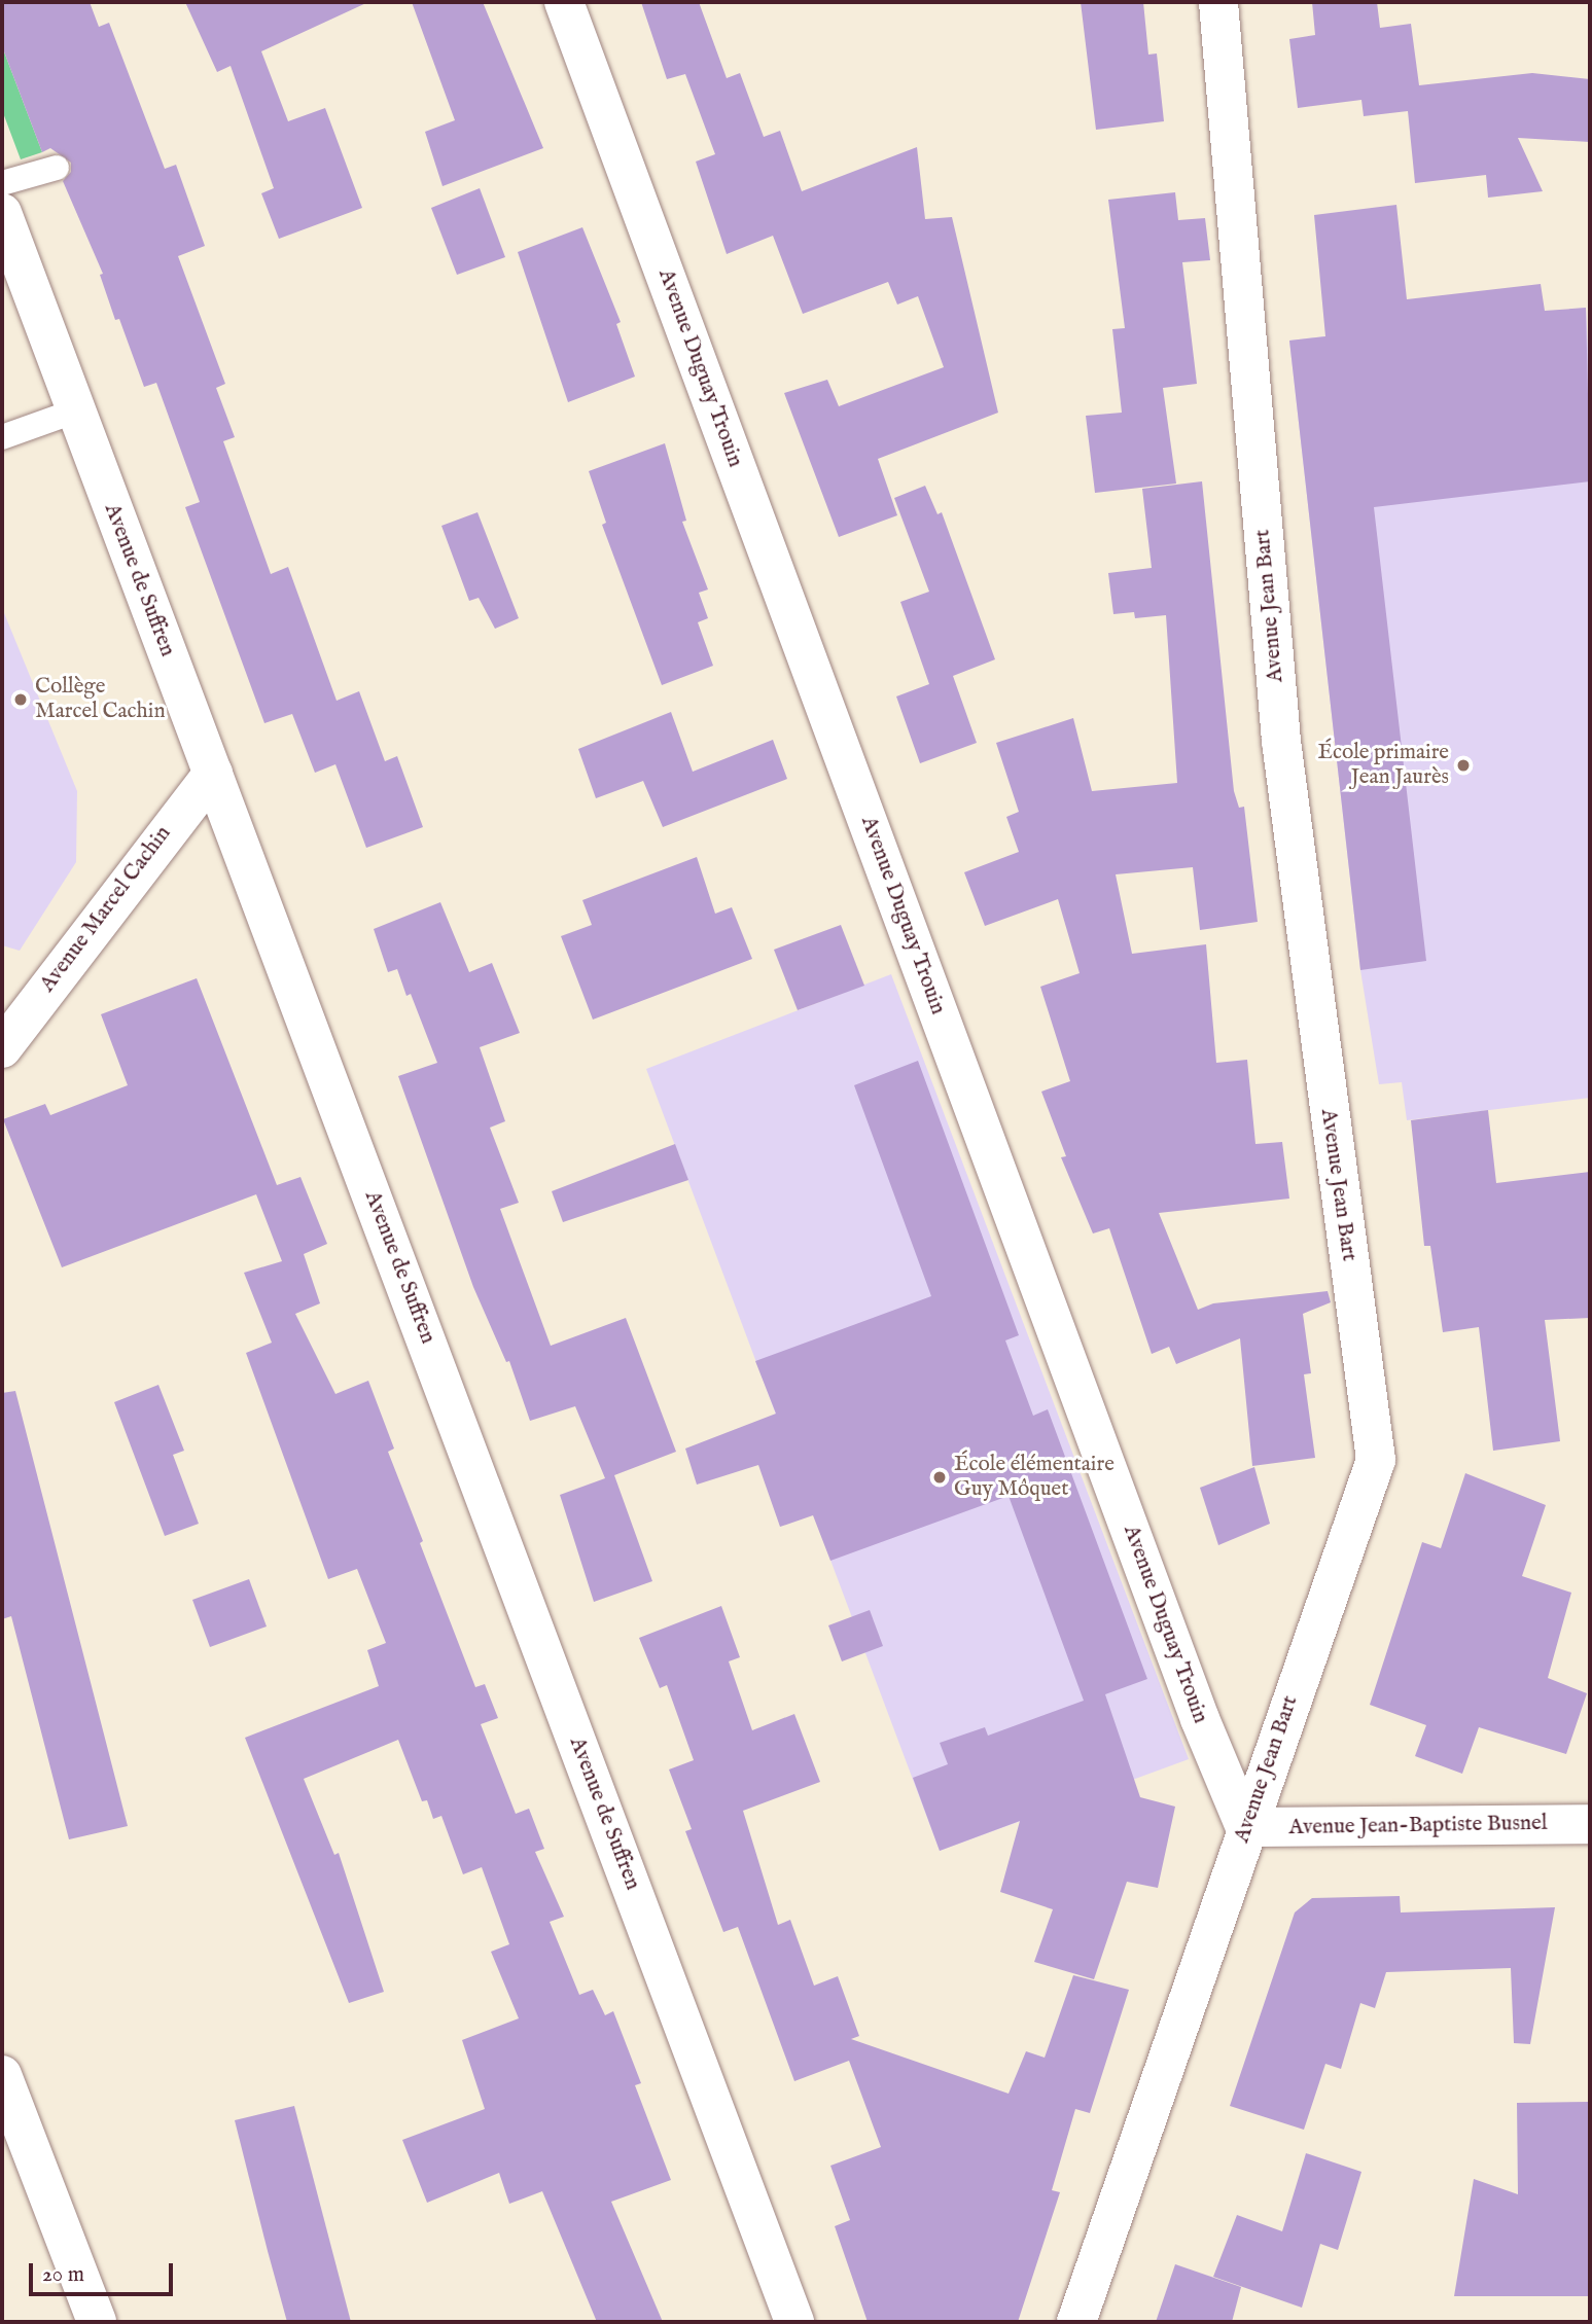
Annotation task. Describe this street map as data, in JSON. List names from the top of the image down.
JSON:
{
  "streets": {
    "street": [
      "Avenue Duguay Trouin",
      "Avenue de Suffren",
      "Avenue Jean Bart",
      "Avenue Marcel Cachin",
      "Avenue Jean-Baptiste Busnel"
    ]
  },
  "crossings": [
    ["Avenue Duguay Trouin", "Avenue Jean Bart"],
    ["Avenue Duguay Trouin", "Avenue Jean-Baptiste Busnel"],
    ["Avenue de Suffren", "Avenue Marcel Cachin"],
    ["Avenue Jean Bart", "Avenue Jean-Baptiste Busnel"]
  ],
  "places": ["Collège Marcel Cachin", "École primaire Jean Jaurès", "École élémentaire Guy Môquet"],
  "scale_bar": "20 m"
}
